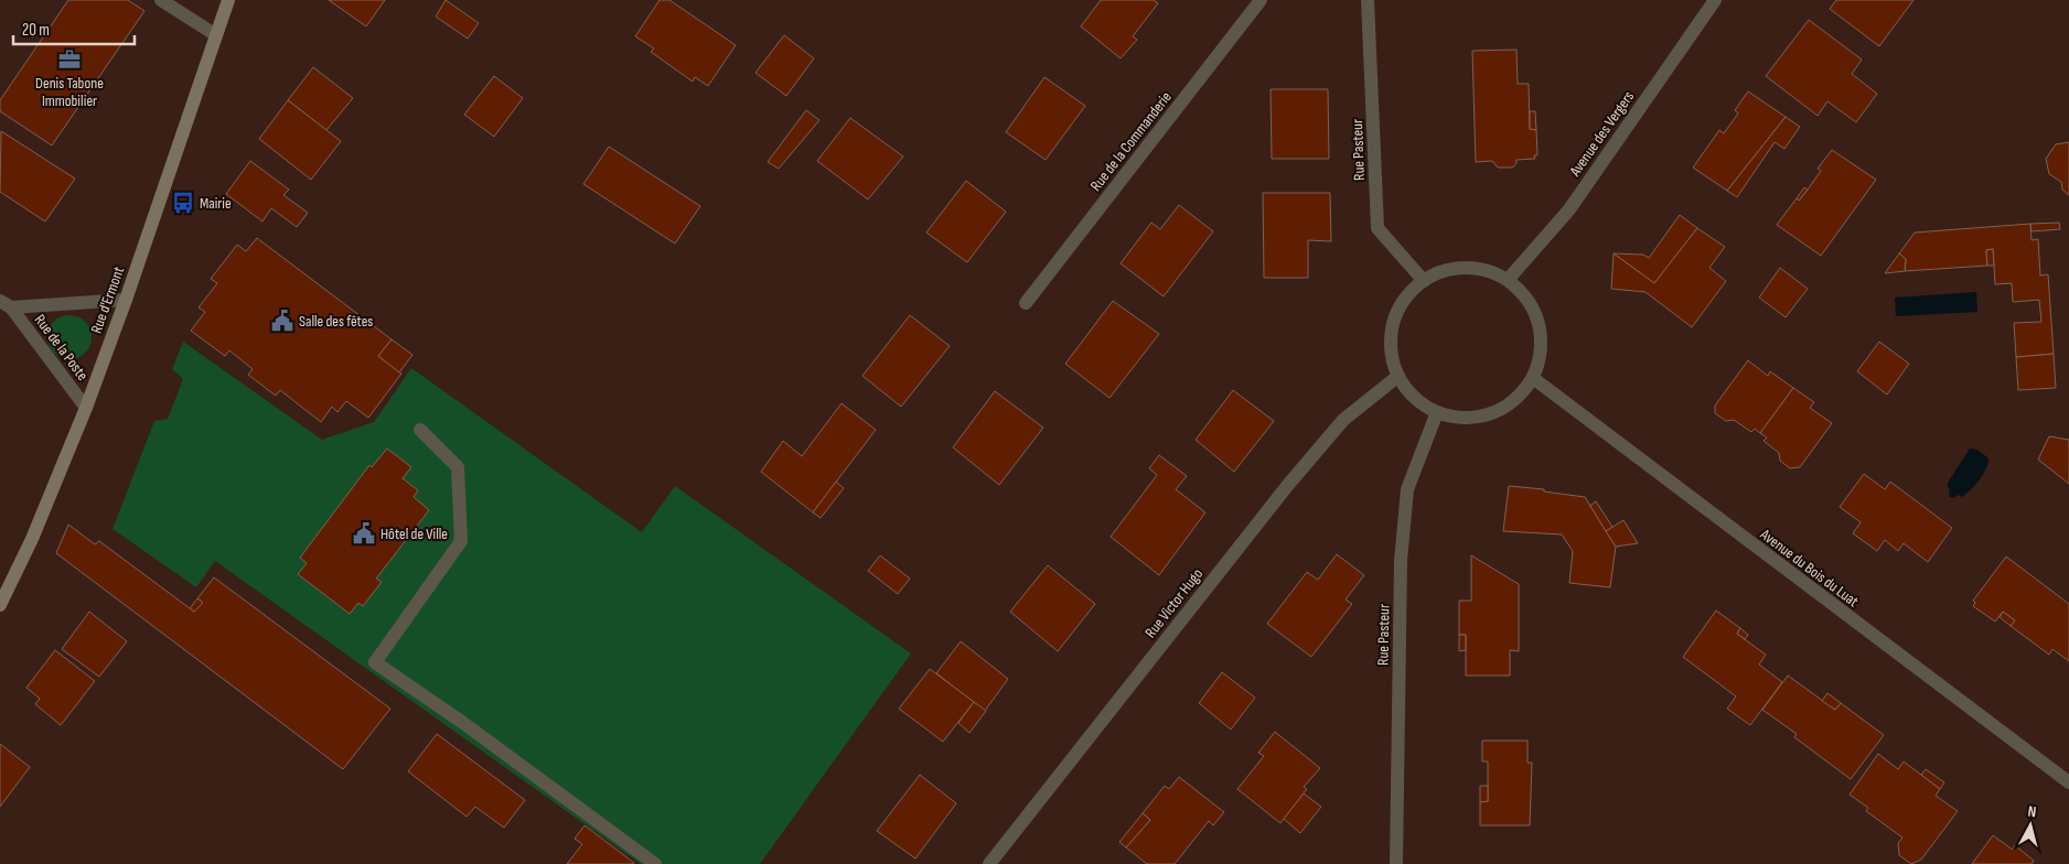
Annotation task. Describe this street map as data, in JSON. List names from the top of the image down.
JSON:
{
  "streets": {
    "street": [
      "Avenue des Vergers",
      "Rue de la Commanderie",
      "Rue Pasteur",
      "Rue d'Ermont",
      "Rue de la Poste",
      "Avenue du Bois du Luat",
      "Rue Victor Hugo"
    ]
  },
  "crossings": [
    ["Avenue des Vergers", "Rue Pasteur"],
    ["Avenue des Vergers", "Avenue du Bois du Luat"],
    ["Avenue des Vergers", "Rue Victor Hugo"],
    ["Rue Pasteur", "Avenue du Bois du Luat"],
    ["Rue Pasteur", "Rue Victor Hugo"],
    ["Rue d'Ermont", "Rue de la Poste"],
    ["Avenue du Bois du Luat", "Rue Victor Hugo"]
  ],
  "places": {
    "office": ["Denis Tabone Immobilier"],
    "bus stop": ["Mairie"],
    "public building": ["Salle des fêtes", "Hôtel de Ville"]
  },
  "scale_bar": "20 m",
  "north": "top"
}
